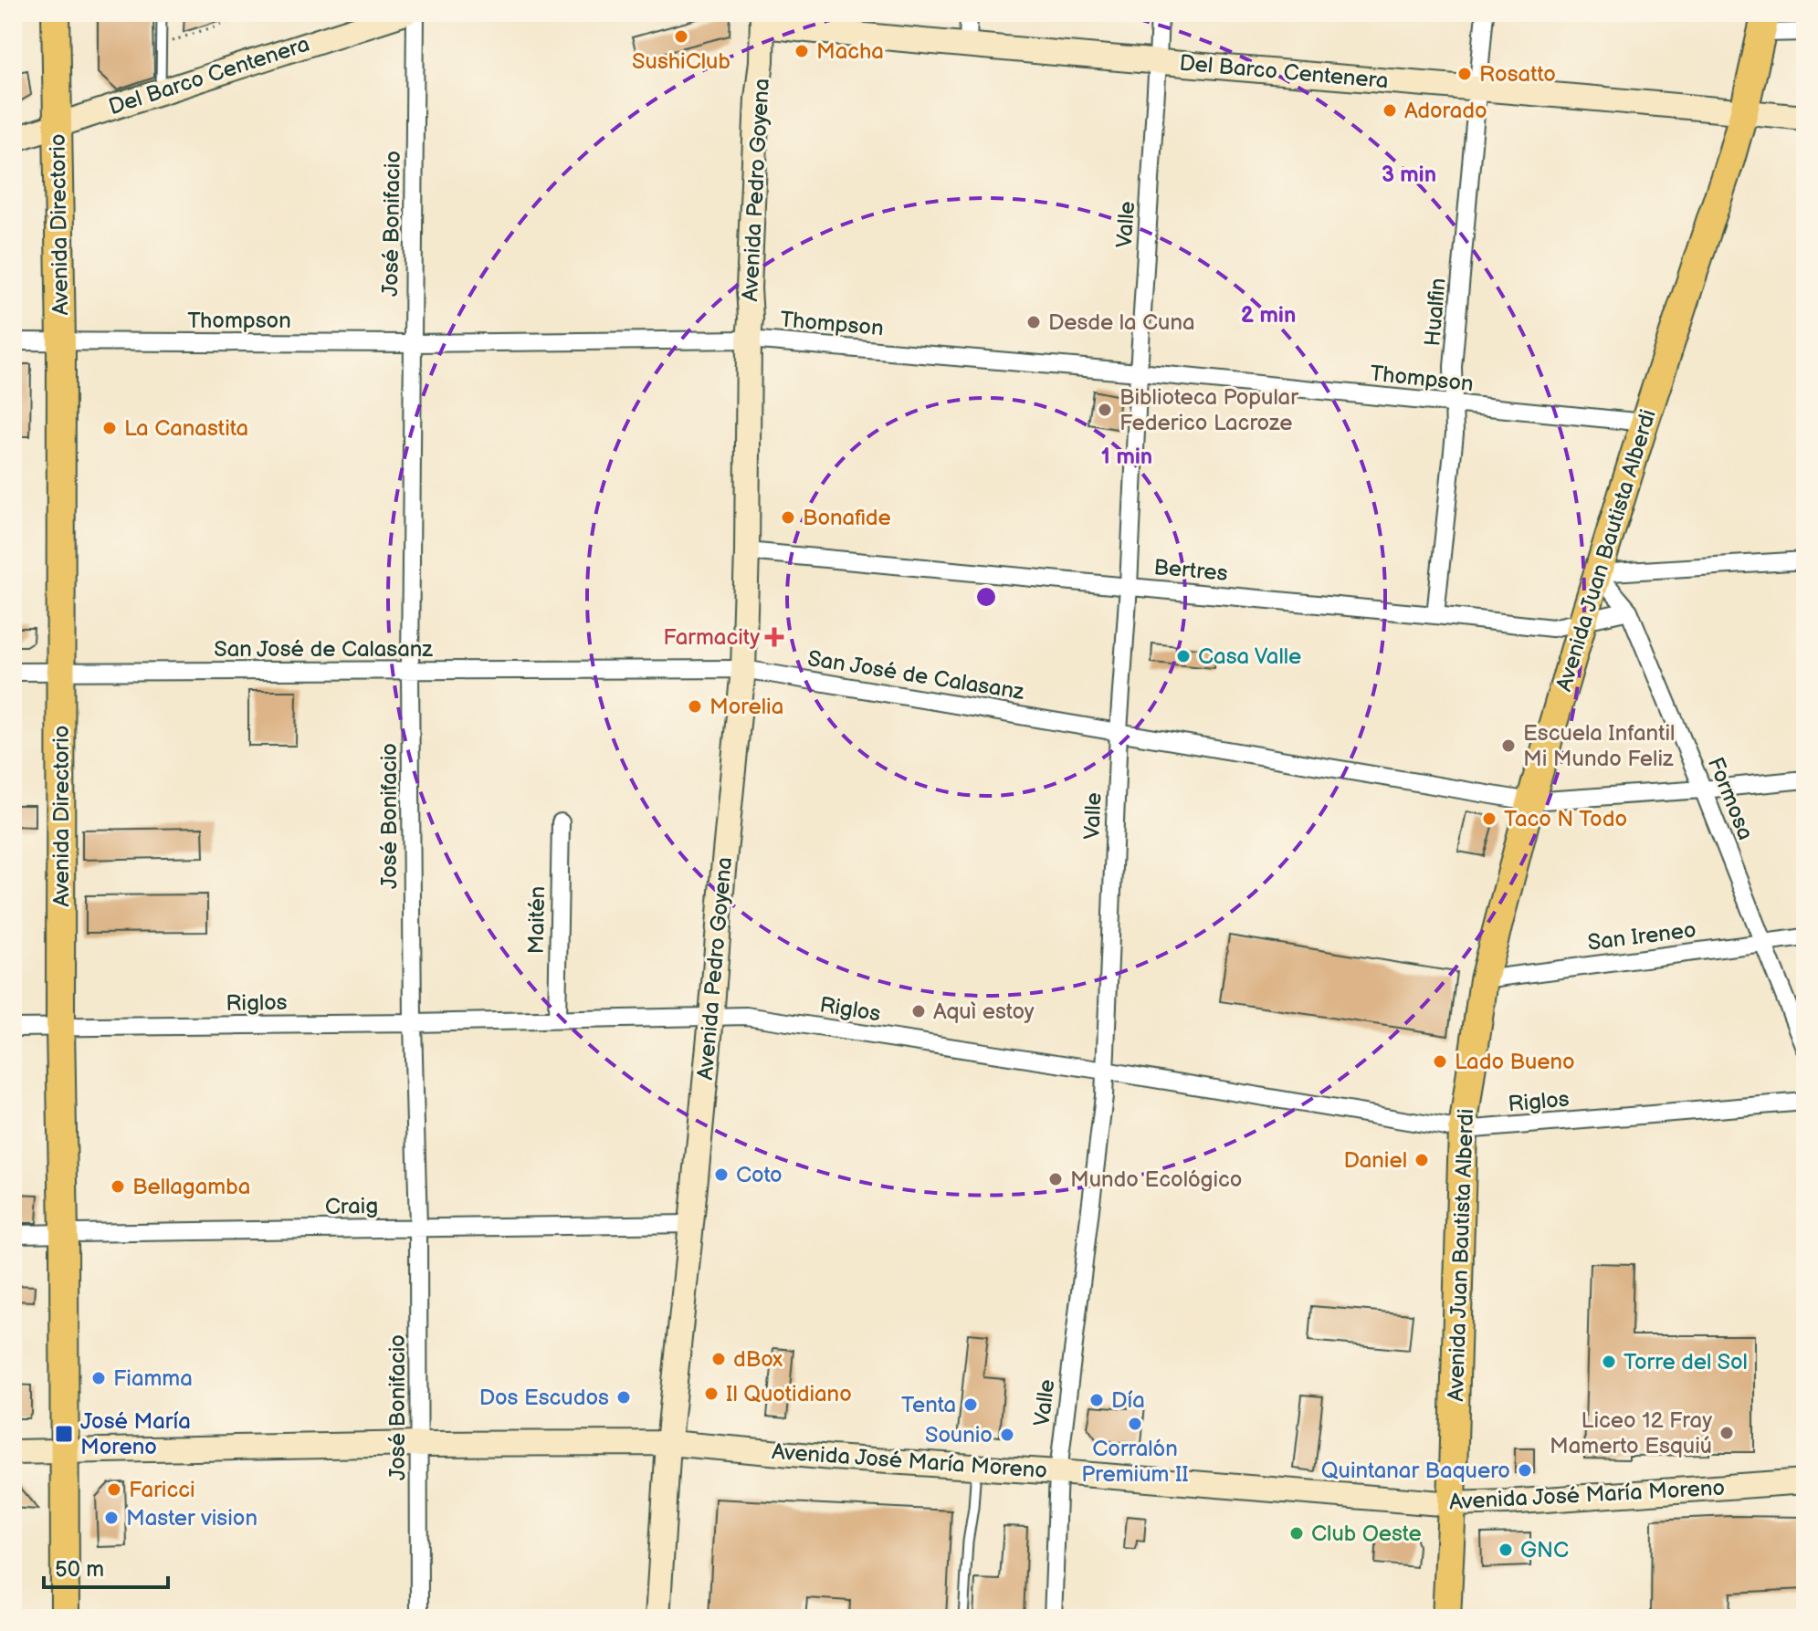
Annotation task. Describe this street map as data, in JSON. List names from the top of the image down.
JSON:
{
  "streets": {
    "main road": [
      "Del Barco Centenera",
      "Avenida Pedro Goyena",
      "Avenida Directorio",
      "Avenida Juan Bautista Alberdi",
      "Avenida José María Moreno"
    ],
    "street": [
      "José Bonifacio",
      "Valle",
      "Hualfin",
      "Thompson",
      "Bertres",
      "San José de Calasanz",
      "Formosa",
      "Maitén",
      "San Ireneo",
      "Riglos",
      "Craig"
    ]
  },
  "crossings": [
    ["Del Barco Centenera", "Avenida Pedro Goyena"],
    ["Del Barco Centenera", "Avenida Directorio"],
    ["Del Barco Centenera", "Valle"],
    ["Del Barco Centenera", "Hualfin"],
    ["Del Barco Centenera", "Avenida Juan Bautista Alberdi"],
    ["Avenida Pedro Goyena", "Thompson"],
    ["Avenida Pedro Goyena", "Bertres"],
    ["Avenida Pedro Goyena", "San José de Calasanz"],
    ["Avenida Pedro Goyena", "Riglos"],
    ["Avenida Pedro Goyena", "Craig"],
    ["Avenida Pedro Goyena", "Avenida José María Moreno"],
    ["José Bonifacio", "Thompson"],
    ["José Bonifacio", "San José de Calasanz"],
    ["José Bonifacio", "Riglos"],
    ["José Bonifacio", "Craig"],
    ["José Bonifacio", "Avenida José María Moreno"],
    ["Avenida Directorio", "Thompson"],
    ["Avenida Directorio", "San José de Calasanz"],
    ["Avenida Directorio", "Riglos"],
    ["Avenida Directorio", "Craig"],
    ["Avenida Directorio", "Avenida José María Moreno"],
    ["Valle", "Thompson"],
    ["Valle", "Bertres"],
    ["Valle", "San José de Calasanz"],
    ["Valle", "Riglos"],
    ["Valle", "Avenida José María Moreno"],
    ["Hualfin", "Thompson"],
    ["Hualfin", "Bertres"],
    ["Thompson", "Avenida Juan Bautista Alberdi"],
    ["Avenida Juan Bautista Alberdi", "Bertres"],
    ["Avenida Juan Bautista Alberdi", "San José de Calasanz"],
    ["Avenida Juan Bautista Alberdi", "Formosa"],
    ["Avenida Juan Bautista Alberdi", "San Ireneo"],
    ["Avenida Juan Bautista Alberdi", "Riglos"],
    ["Avenida Juan Bautista Alberdi", "Avenida José María Moreno"],
    ["Bertres", "Formosa"],
    ["San José de Calasanz", "Formosa"],
    ["Formosa", "San Ireneo"],
    ["Maitén", "Riglos"]
  ],
  "places": {
    "other": [
      "SushiClub",
      "Macha",
      "Rosatto",
      "Adorado",
      "Desde la Cuna",
      "Biblioteca Popular Federico Lacroze",
      "La Canastita",
      "Bonafide",
      "Casa Valle",
      "Morelia",
      "Escuela Infantil Mi Mundo Feliz",
      "Taco N Todo",
      "Aquì estoy",
      "Lado Bueno",
      "Daniel",
      "Coto",
      "Mundo Ecológico",
      "Bellagamba",
      "dBox",
      "Torre del Sol",
      "Fiamma",
      "Il Quotidiano",
      "Dos Escudos",
      "Día",
      "Tenta",
      "Corralón Premium II",
      "Liceo 12 Fray Mamerto Esquiú",
      "Sounio",
      "Quintanar Baquero",
      "Faricci",
      "Master vision",
      "Club Oeste",
      "GNC"
    ],
    "health": ["Farmacity"],
    "transit": ["José María Moreno"]
  },
  "scale_bar": "50 m",
  "rings": ["3 min", "2 min", "1 min"]
}
